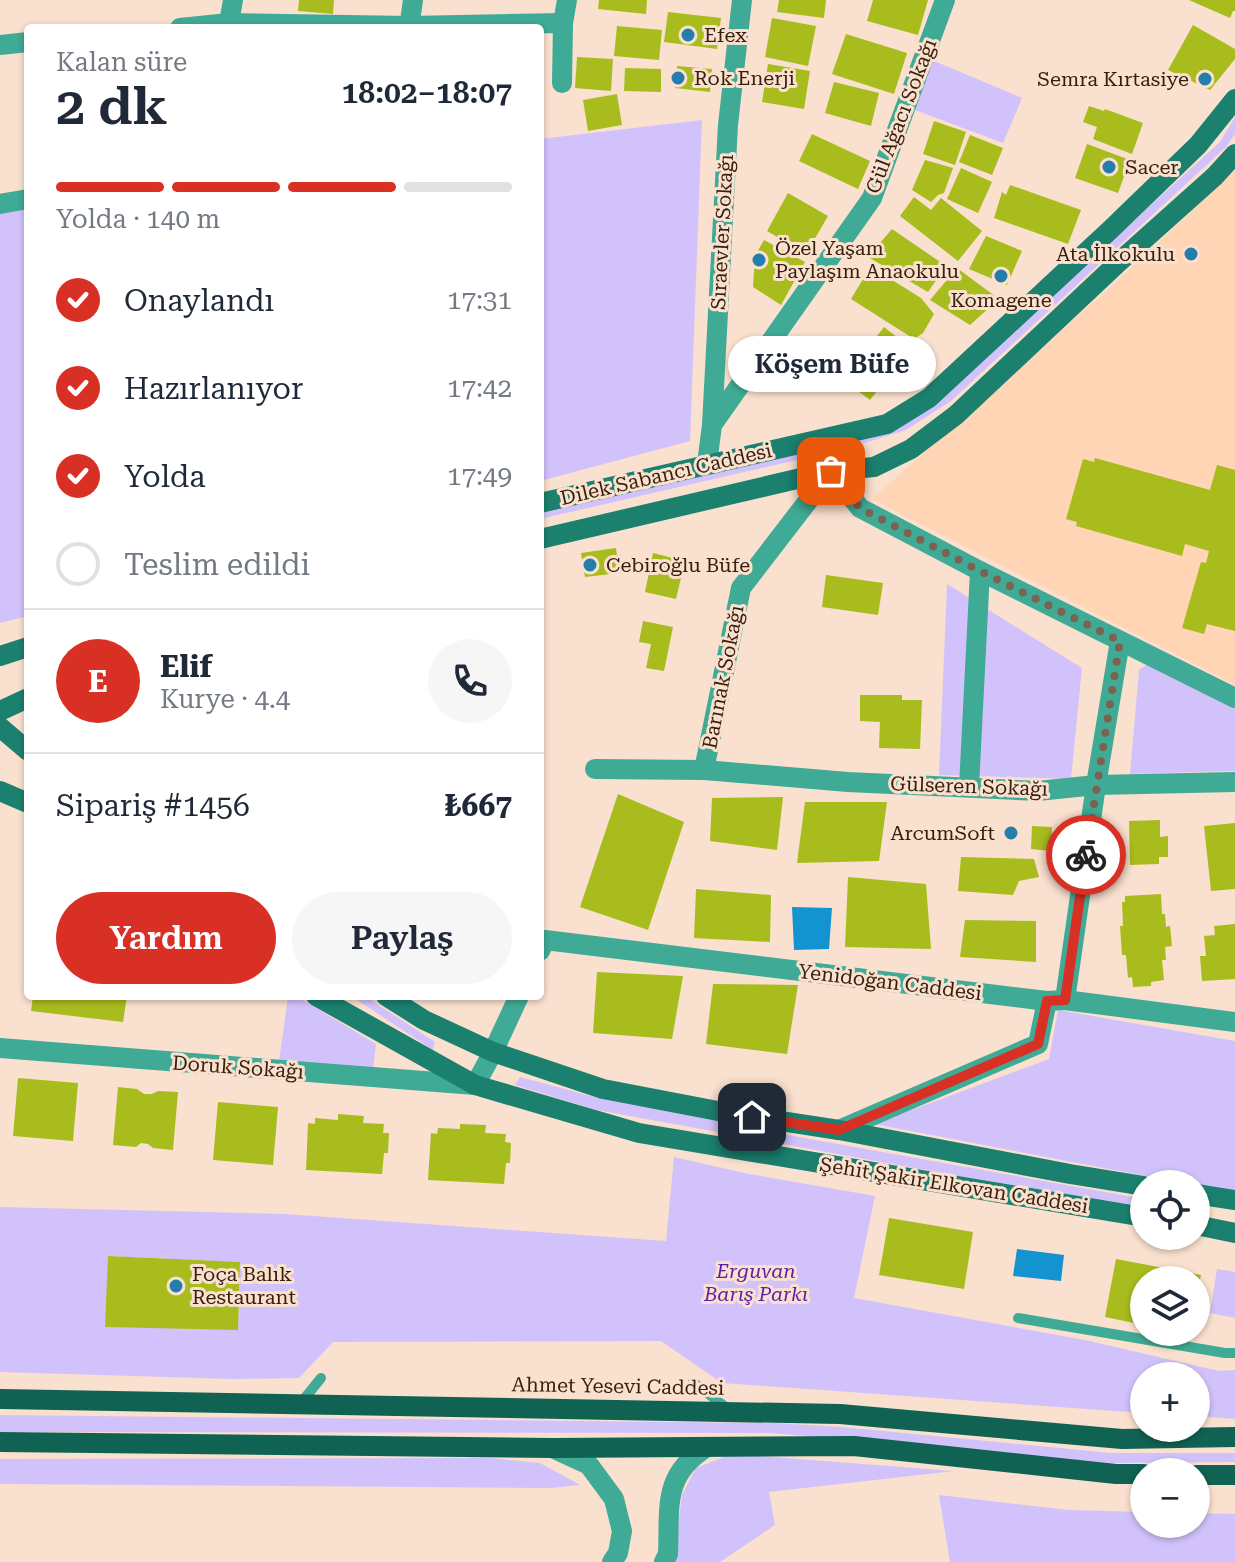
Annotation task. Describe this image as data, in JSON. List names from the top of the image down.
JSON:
{
  "streets": {
    "main road": ["Ahmet Yesevi Caddesi"],
    "street": [
      "Gül Ağacı Sokağı",
      "Sıraevler Sokağı",
      "Dilek Sabancı Caddesi",
      "Barınak Sokağı",
      "Gülseren Sokağı",
      "Yenidoğan Caddesi",
      "Doruk Sokağı",
      "Şehit Şakir Elkovan Caddesi"
    ]
  },
  "crossings": [
    ["Gül Ağacı Sokağı", "Sıraevler Sokağı"],
    ["Sıraevler Sokağı", "Dilek Sabancı Caddesi"],
    ["Dilek Sabancı Caddesi", "Barınak Sokağı"],
    ["Barınak Sokağı", "Gülseren Sokağı"],
    ["Doruk Sokağı", "Şehit Şakir Elkovan Caddesi"]
  ],
  "parks": ["Erguvan Barış Parkı"],
  "places": [
    "Efex",
    "Rok Enerji",
    "Semra Kırtasiye",
    "Sacer",
    "Ata İlkokulu",
    "Özel Yaşam Paylaşım Anaokulu",
    "Komagene",
    "Köşem Büfe",
    "Cebiroğlu Büfe",
    "ArcumSoft",
    "Foça Balık Restaurant"
  ],
  "page": {
    "heading": ["2 dk", "Kalan süre", "18:02–18:07"],
    "panel": [
      "Elif",
      "Kurye · 4.4",
      "Sipariş #1456",
      "₺667"
    ],
    "bar": "Yolda · 140 m",
    "list": [
      ["Onaylandı", "17:31"],
      ["Hazırlanıyor", "17:42"],
      ["Yolda", "17:49"],
      "Teslim edildi"
    ],
    "bubble": "Köşem Büfe",
    "round": "E",
    "buttons": ["Yardım", "Paylaş"],
    "map_buttons": ["+", "−"]
  }
}
